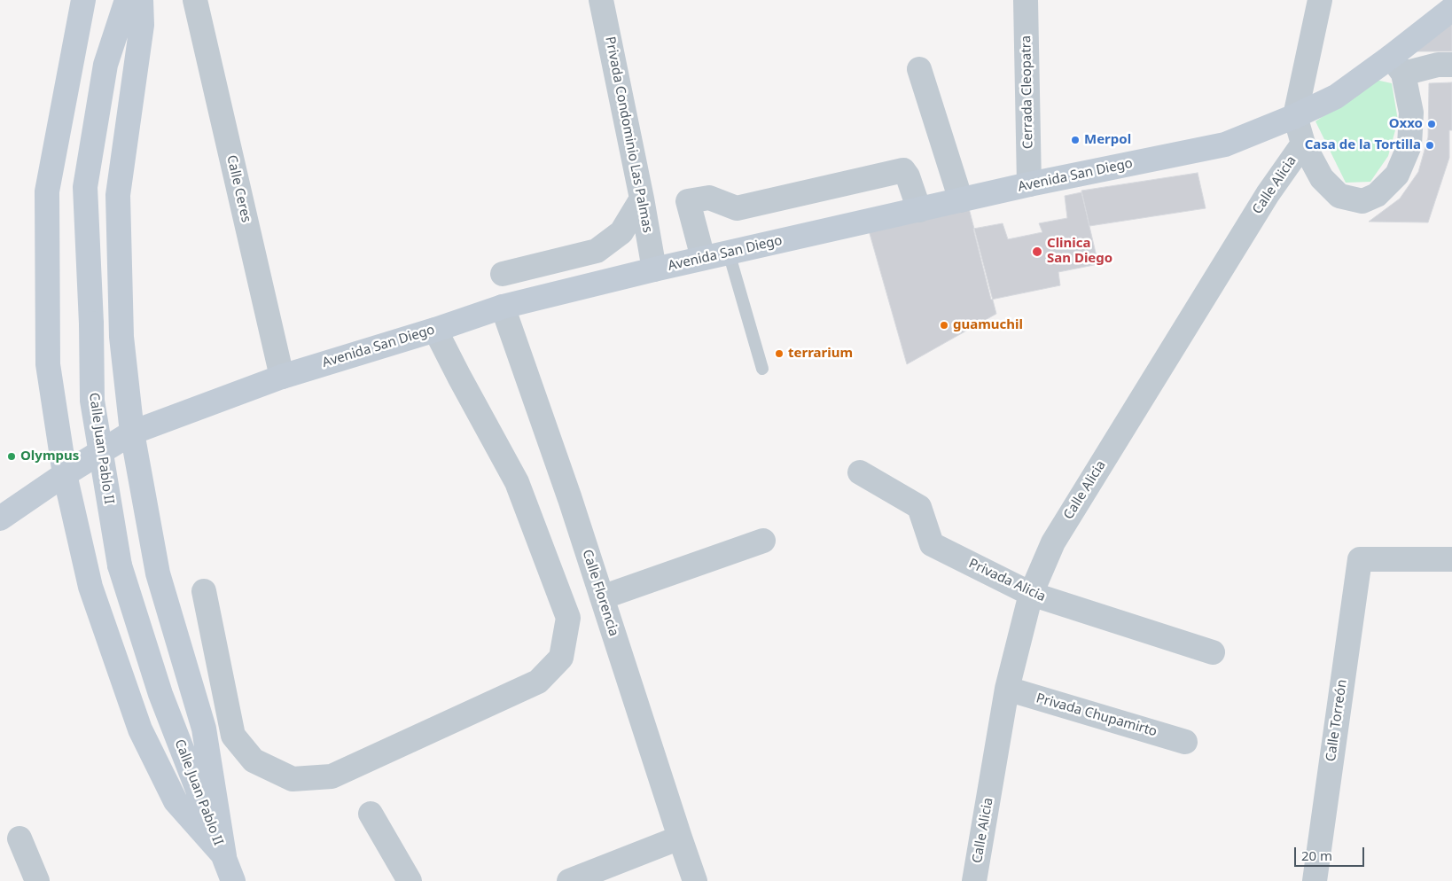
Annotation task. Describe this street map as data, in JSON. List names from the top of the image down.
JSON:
{
  "streets": {
    "street": [
      "Cerrada Cleopatra",
      "Privada Condominio Las Palmas",
      "Avenida San Diego",
      "Calle Alicia",
      "Calle Ceres",
      "Calle Juan Pablo II",
      "Privada Alicia",
      "Calle Florencia",
      "Privada Chupamirto",
      "Calle Torreón"
    ]
  },
  "crossings": [
    ["Cerrada Cleopatra", "Avenida San Diego"],
    ["Privada Condominio Las Palmas", "Avenida San Diego"],
    ["Avenida San Diego", "Calle Ceres"],
    ["Avenida San Diego", "Calle Florencia"],
    ["Calle Alicia", "Privada Alicia"],
    ["Calle Alicia", "Privada Chupamirto"]
  ],
  "places": [
    "Oxxo",
    "Merpol",
    "Casa de la Tortilla",
    "Clinica San Diego",
    "guamuchil",
    "terrarium",
    "Olympus"
  ],
  "scale_bar": "20 m"
}
